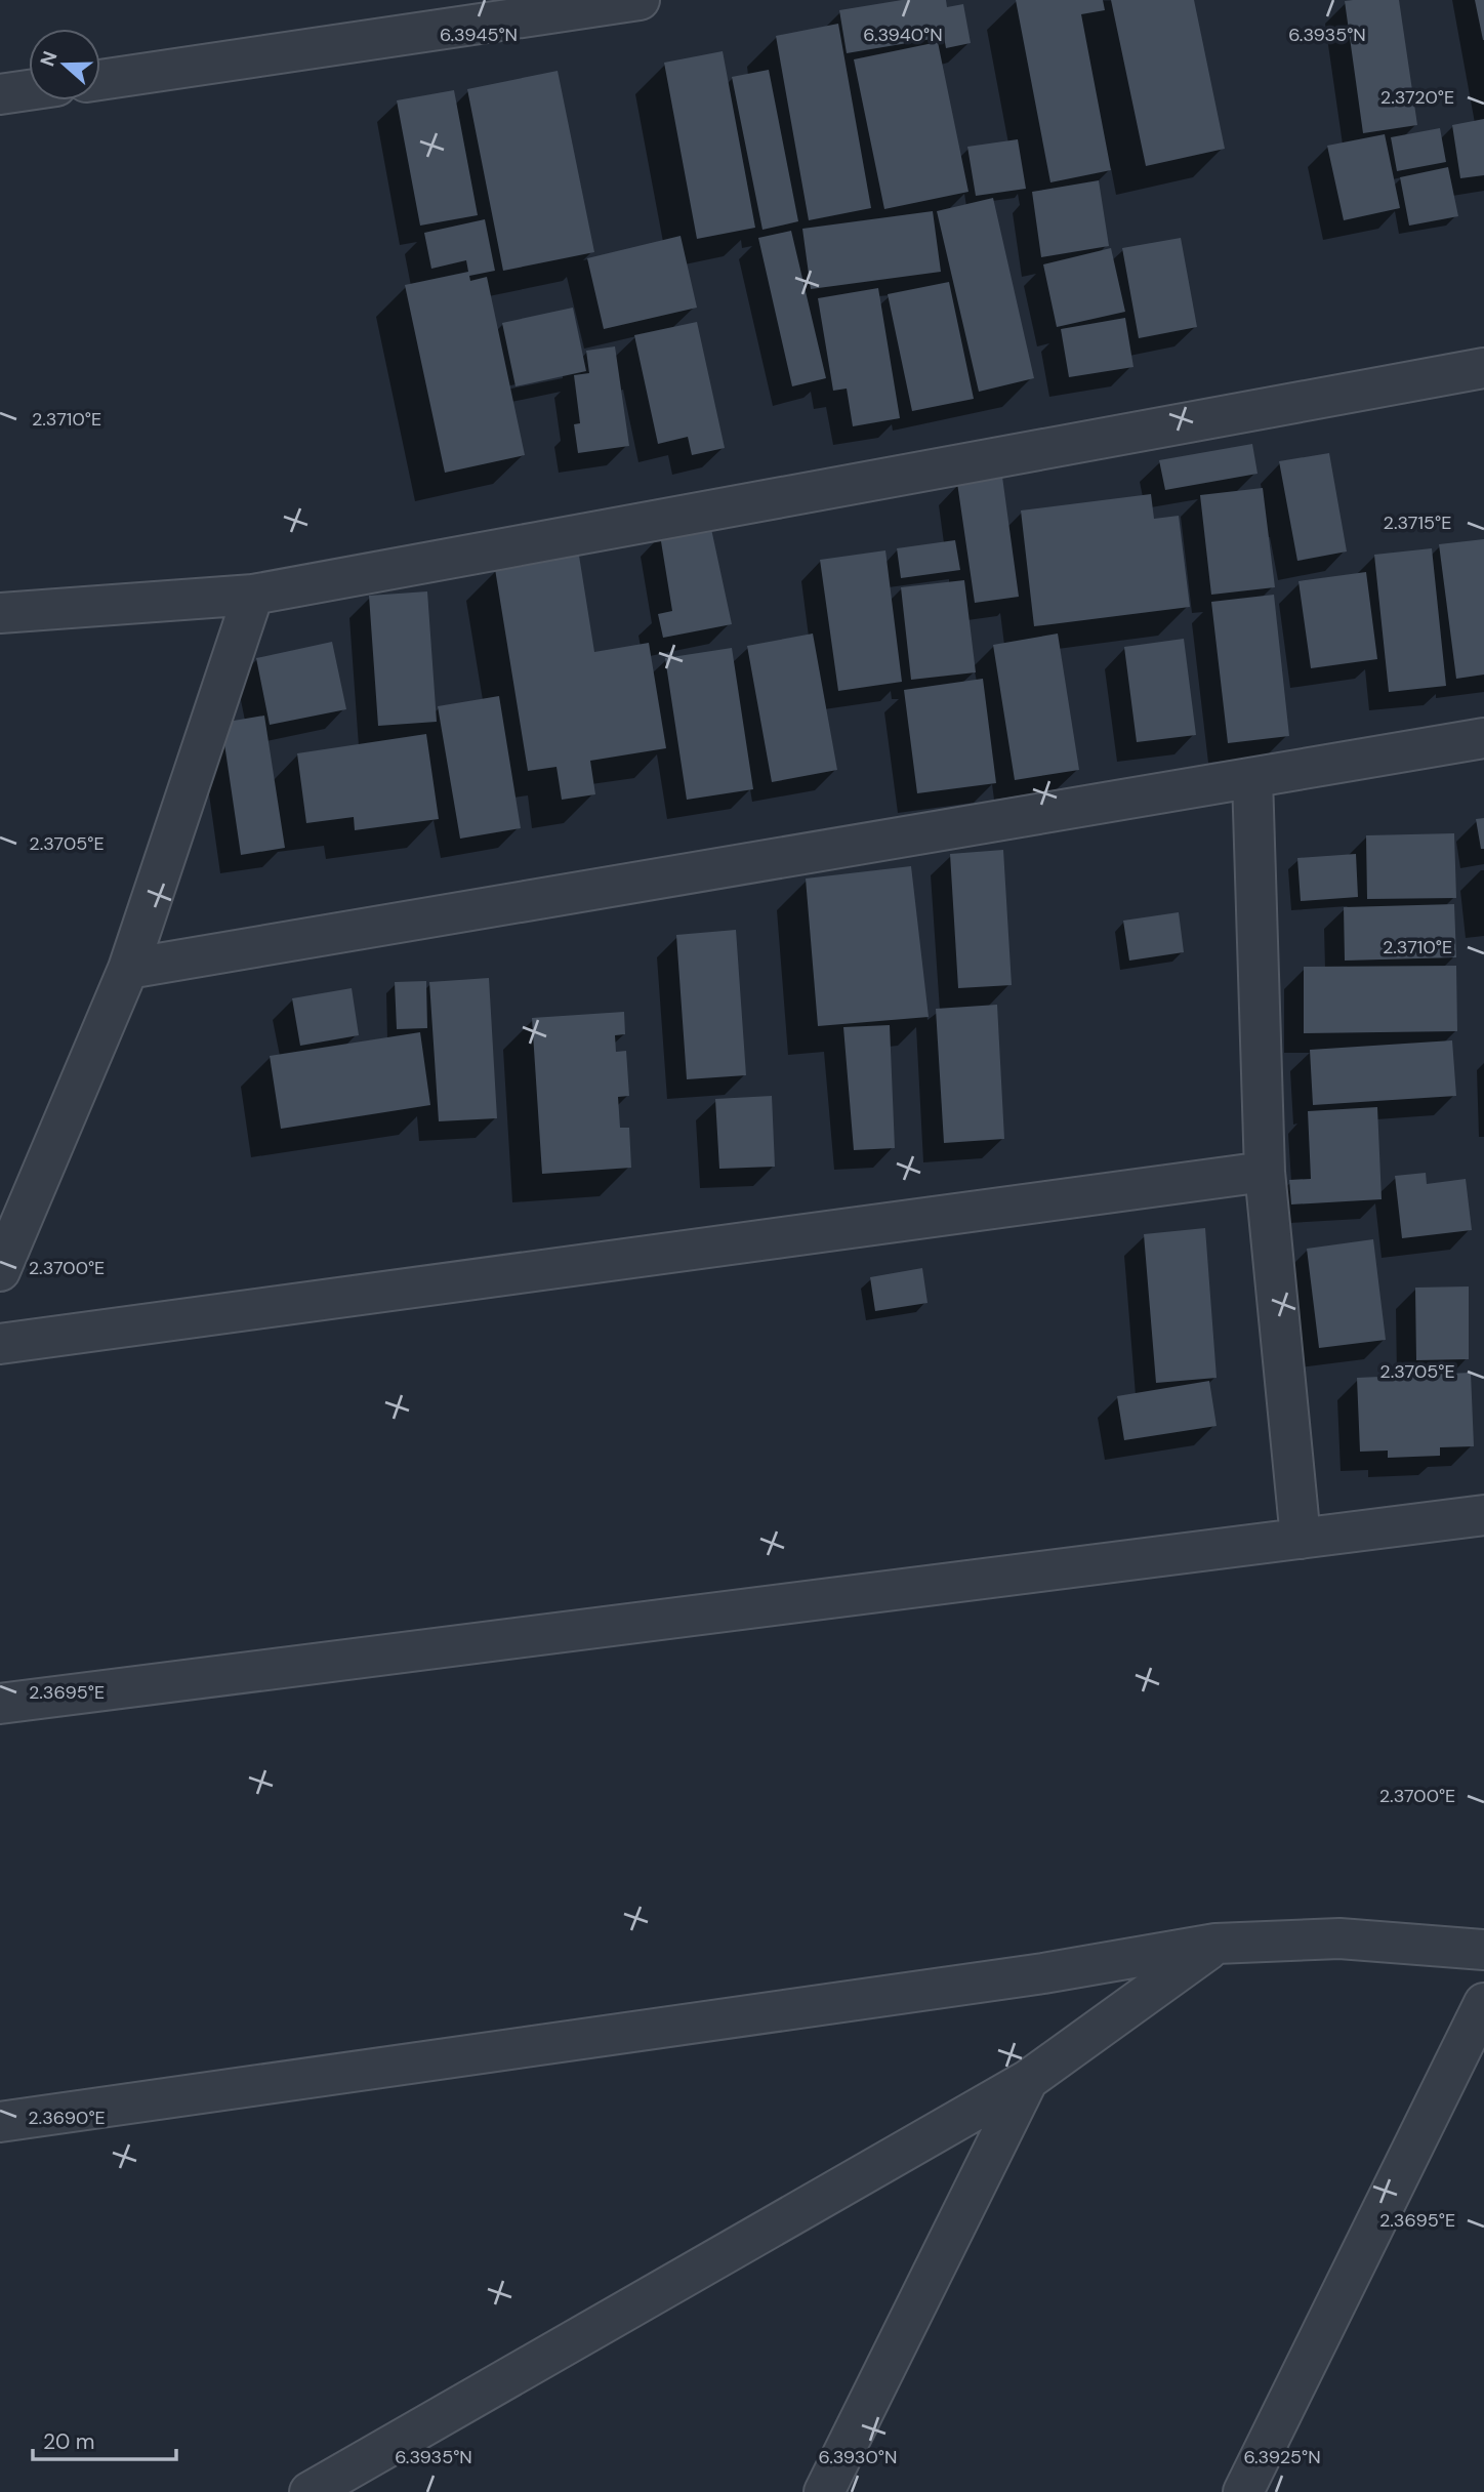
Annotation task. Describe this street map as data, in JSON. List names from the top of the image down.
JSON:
{
  "scale_bar": "20 m",
  "north": "left",
  "coordinates": [
    "6.3945°N",
    "6.3935°N",
    "6.3940°N",
    "2.3720°E",
    "2.3710°E",
    "2.3715°E",
    "2.3705°E",
    "2.3700°E",
    "2.3695°E",
    "2.3690°E",
    "6.3930°N",
    "6.3925°N"
  ]
}
